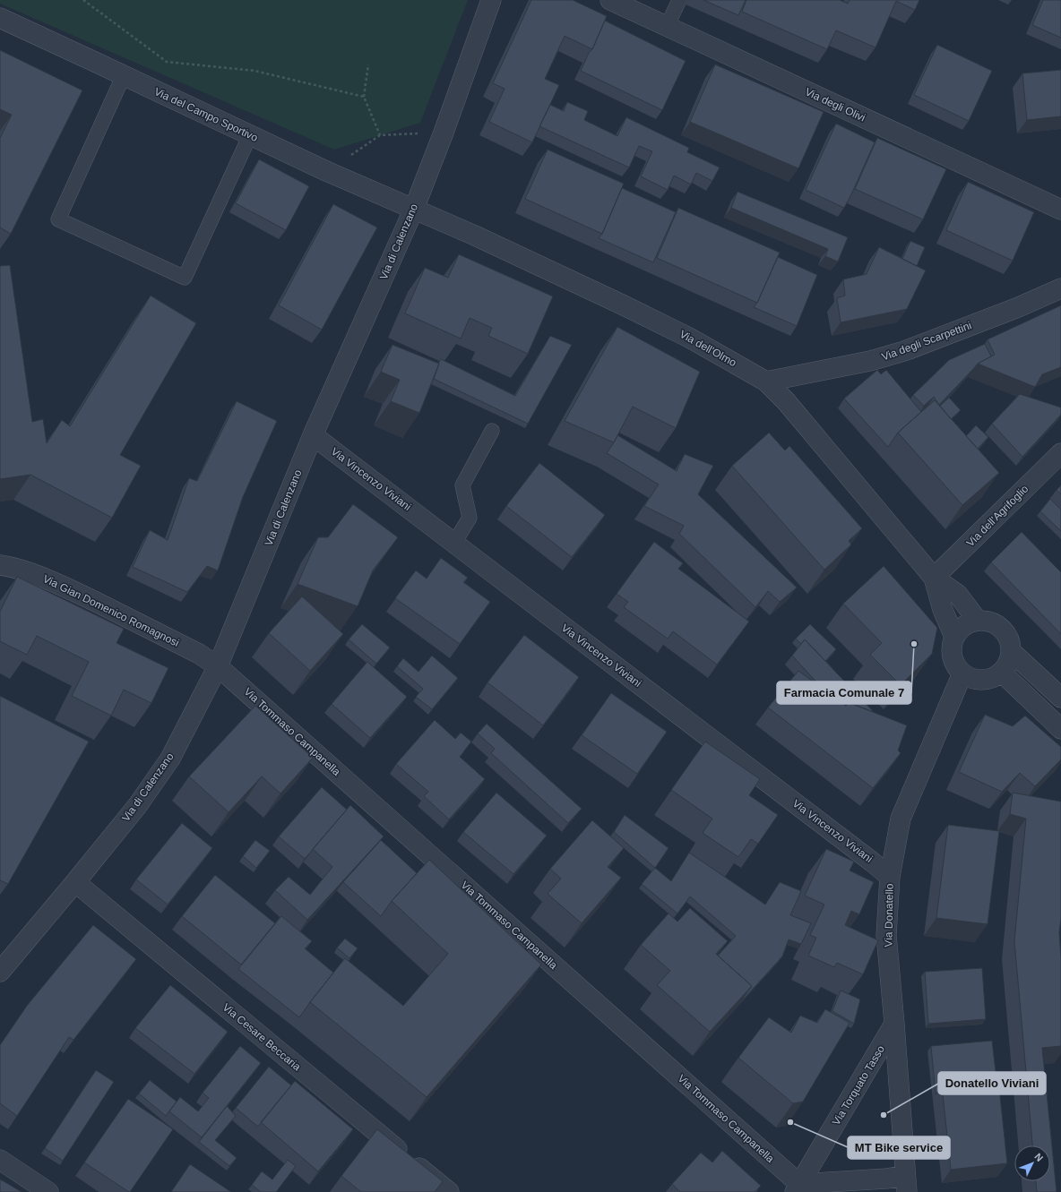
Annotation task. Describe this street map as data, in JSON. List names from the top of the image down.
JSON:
{
  "streets": {
    "street": [
      "Via degli Olivi",
      "Via del Campo Sportivo",
      "Via di Calenzano",
      "Via degli Scarpettini",
      "Via dell'Olmo",
      "Via Vincenzo Viviani",
      "Via dell'Agrifoglio",
      "Via Gian Domenico Romagnosi",
      "Via Tommaso Campanella",
      "Via Donatello",
      "Via Cesare Beccaria",
      "Via Torquato Tasso"
    ]
  },
  "crossings": [
    ["Via del Campo Sportivo", "Via di Calenzano"],
    ["Via del Campo Sportivo", "Via dell'Olmo"],
    ["Via di Calenzano", "Via dell'Olmo"],
    ["Via di Calenzano", "Via Vincenzo Viviani"],
    ["Via di Calenzano", "Via Gian Domenico Romagnosi"],
    ["Via di Calenzano", "Via Tommaso Campanella"],
    ["Via di Calenzano", "Via Cesare Beccaria"],
    ["Via degli Scarpettini", "Via dell'Olmo"],
    ["Via dell'Olmo", "Via dell'Agrifoglio"],
    ["Via dell'Olmo", "Via Donatello"],
    ["Via Vincenzo Viviani", "Via Donatello"],
    ["Via Gian Domenico Romagnosi", "Via Tommaso Campanella"],
    ["Via Tommaso Campanella", "Via Torquato Tasso"],
    ["Via Donatello", "Via Torquato Tasso"]
  ],
  "places": ["Farmacia Comunale 7", "Donatello Viviani", "MT Bike service"],
  "north": "top right"
}
